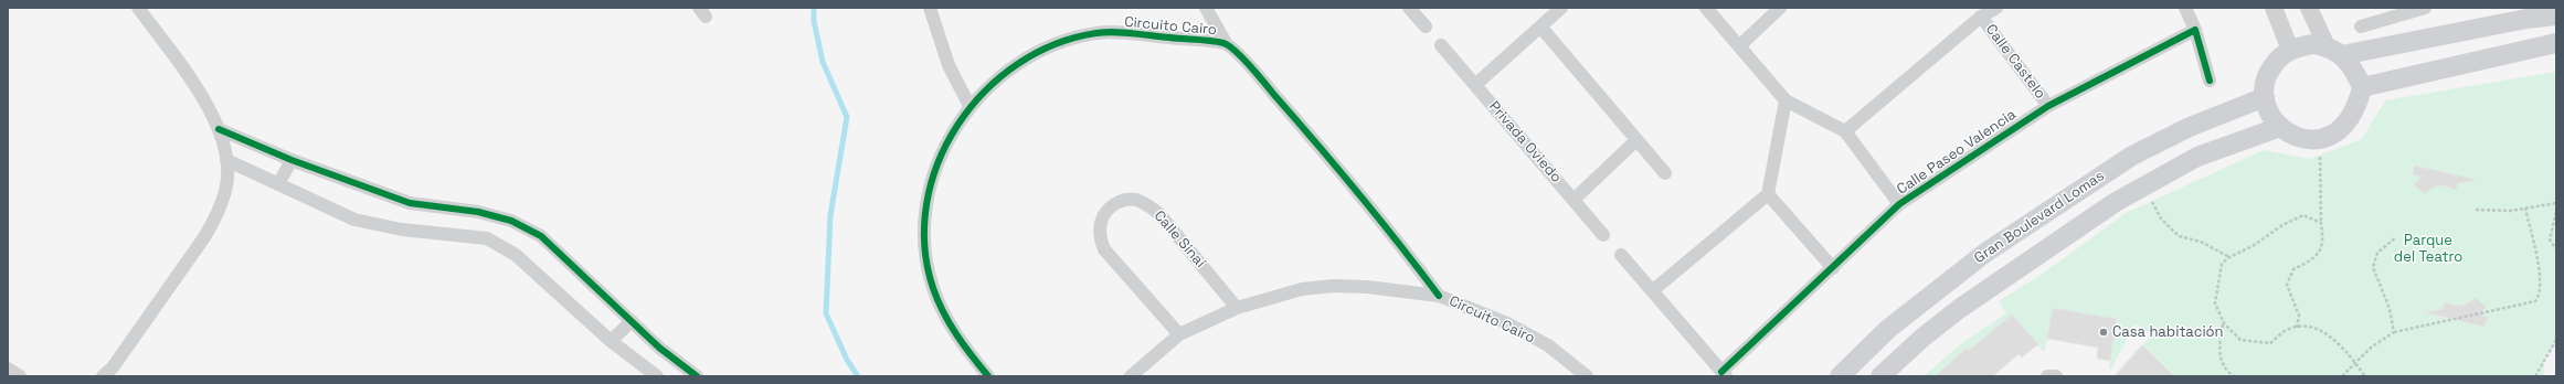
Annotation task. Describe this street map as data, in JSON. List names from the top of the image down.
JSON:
{
  "streets": {
    "main road": ["Gran Boulevard Lomas"],
    "street": [
      "Circuito Cairo",
      "Calle Castelo",
      "Privada Oviedo",
      "Calle Paseo Valencia",
      "Calle Sinaí"
    ]
  },
  "crossings": [
    ["Circuito Cairo", "Calle Sinaí"],
    ["Calle Castelo", "Calle Paseo Valencia"]
  ],
  "parks": ["Parque del Teatro"],
  "places": ["Casa habitación"]
}
